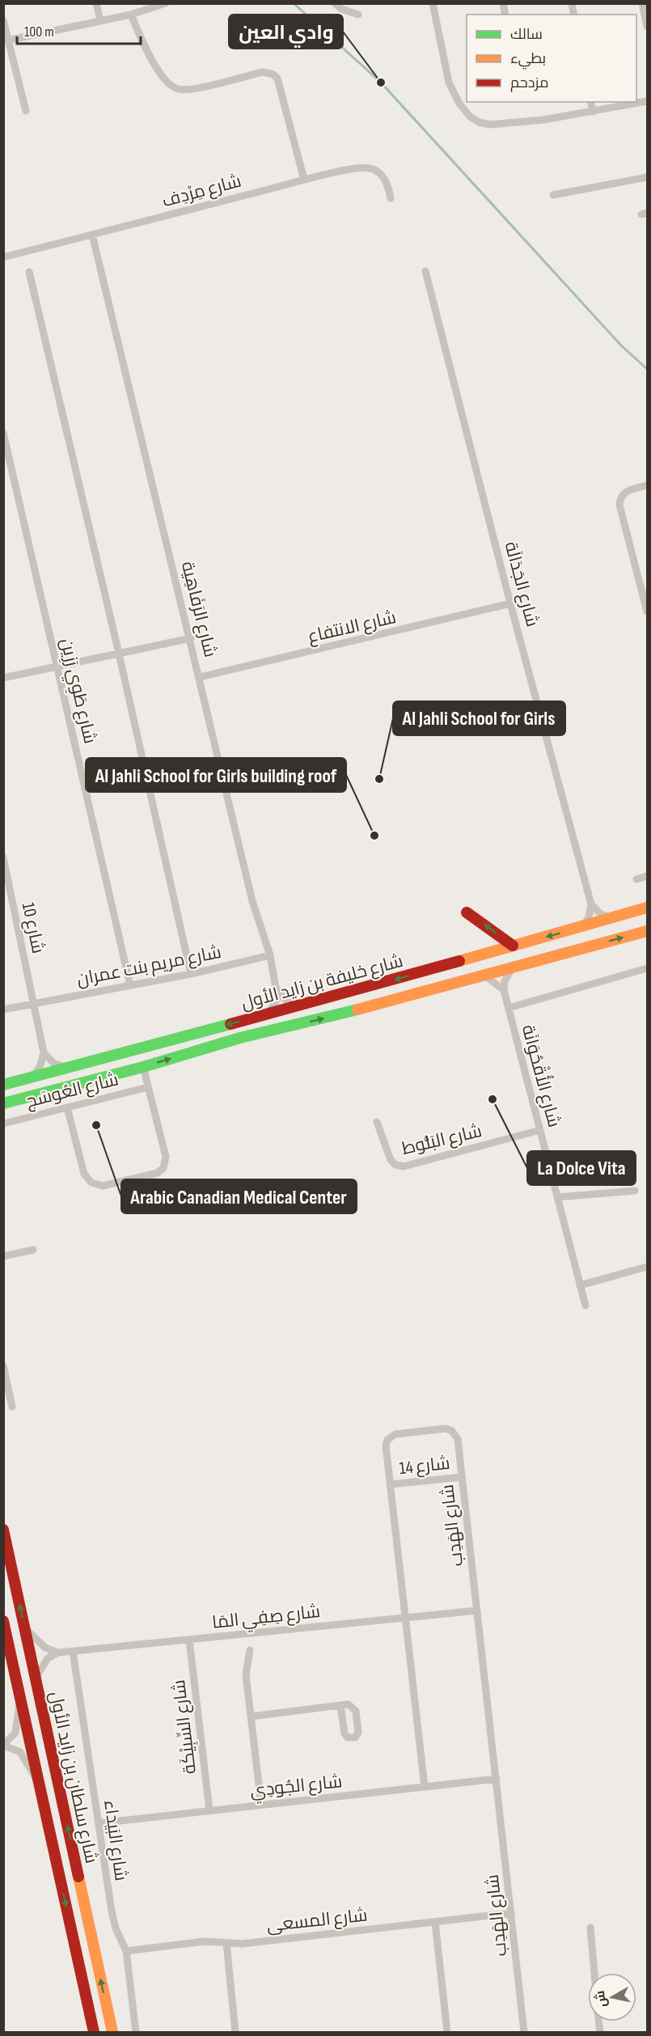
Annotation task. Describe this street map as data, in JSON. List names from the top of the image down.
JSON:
{
  "streets": {
    "main road": ["شارع خليفة بن زايد الأول", "شارع سلطان بن زايد الأول"],
    "street": [
      "شارع مِرْدِف",
      "شارع الجَدَالَة",
      "شارع الرَفَاهِية",
      "شارع الانتفاع",
      "شارع طَوِي رَزِين",
      "شارع 10",
      "شارع مريم بنت عمران",
      "شارع الأُقْحُوَانَة",
      "شارع العُوسَج",
      "شارع البَلُّوط",
      "شارع 14",
      "شارع الهَدِب",
      "شارع صِفِي المَا",
      "شارع السِّبِيْكَة",
      "شارع الجُودِي",
      "شارع البَيداء",
      "شارع المسعى"
    ]
  },
  "crossings": [
    ["شارع مِرْدِف", "شارع الرَفَاهِية"],
    ["شارع الجَدَالَة", "شارع الانتفاع"],
    ["شارع الرَفَاهِية", "شارع الانتفاع"],
    ["شارع الرَفَاهِية", "شارع مريم بنت عمران"],
    ["شارع طَوِي رَزِين", "شارع مريم بنت عمران"],
    ["شارع 10", "شارع مريم بنت عمران"],
    ["شارع الأُقْحُوَانَة", "شارع البَلُّوط"],
    ["شارع 14", "شارع الهَدِب"],
    ["شارع الهَدِب", "شارع صِفِي المَا"],
    ["شارع الهَدِب", "شارع الجُودِي"],
    ["شارع الهَدِب", "شارع المسعى"],
    ["شارع صِفِي المَا", "شارع السِّبِيْكَة"],
    ["شارع صِفِي المَا", "شارع البَيداء"],
    ["شارع السِّبِيْكَة", "شارع الجُودِي"],
    ["شارع الجُودِي", "شارع البَيداء"],
    ["شارع البَيداء", "شارع المسعى"]
  ],
  "places": [
    "وادي العين",
    "Al Jahli School for Girls",
    "Al Jahli School for Girls building roof",
    "La Dolce Vita",
    "Arabic Canadian Medical Center"
  ],
  "legend": ["سالك", "بطيء", "مزدحم"],
  "scale_bar": "100 m",
  "north": "left"
}
